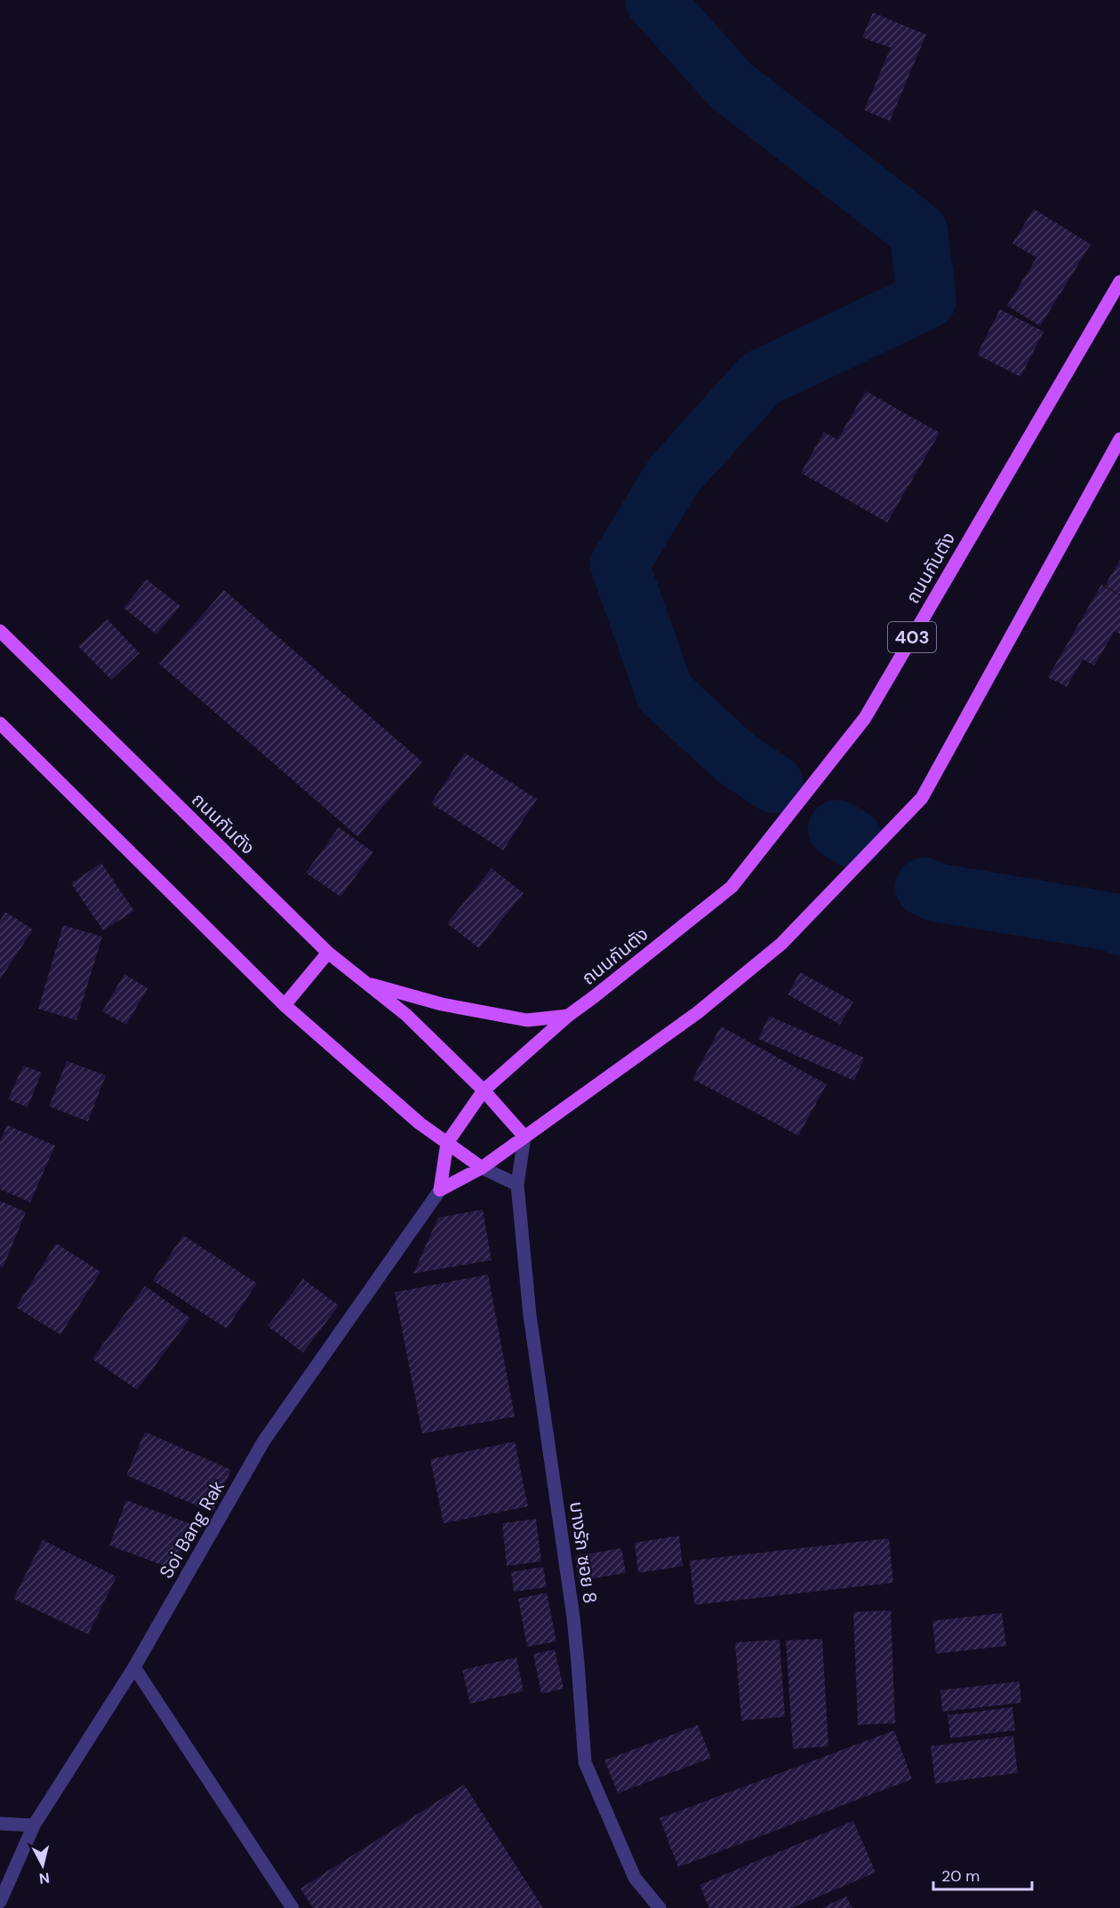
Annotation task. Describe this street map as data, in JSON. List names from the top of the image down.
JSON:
{
  "streets": {
    "main road": ["ถนนกันตัง", "403"],
    "street": ["Soi Bang Rak", "บางรัก ซอย 8"]
  },
  "scale_bar": "20 m",
  "north": "bottom"
}
